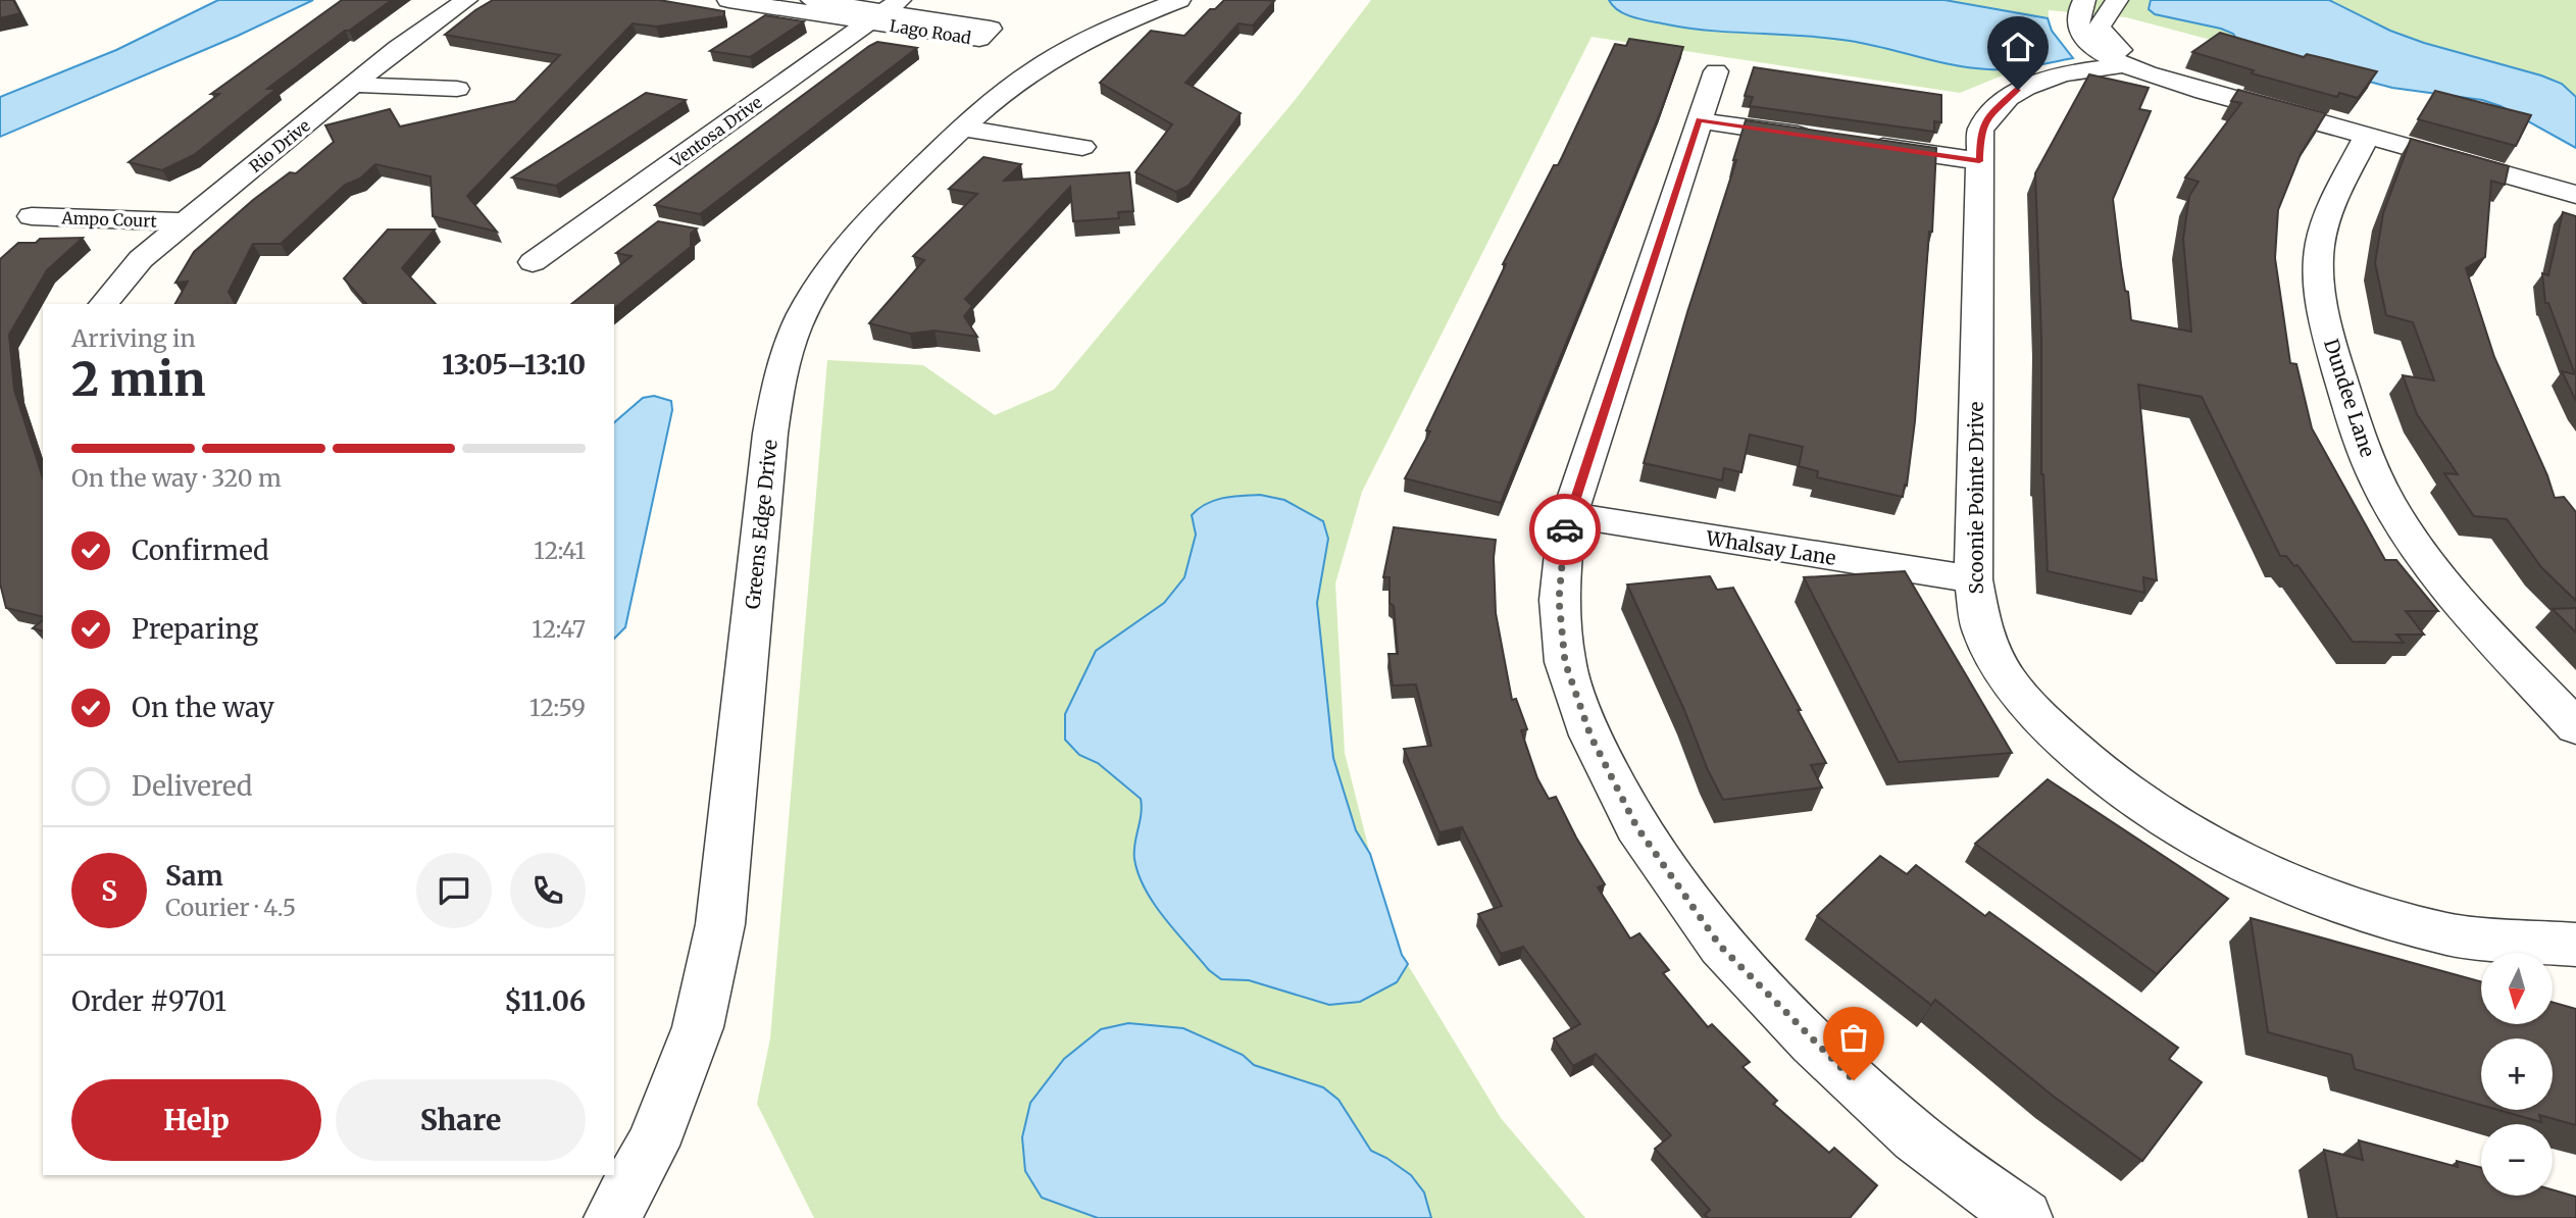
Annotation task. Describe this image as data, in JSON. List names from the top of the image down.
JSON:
{
  "streets": {
    "street": [
      "Lago Road",
      "Ventosa Drive",
      "Rio Drive",
      "Ampo Court",
      "Dundee Lane",
      "Scoonie Pointe Drive",
      "Greens Edge Drive",
      "Whalsay Lane"
    ]
  },
  "crossings": [
    ["Lago Road", "Ventosa Drive"],
    ["Rio Drive", "Ampo Court"],
    ["Scoonie Pointe Drive", "Whalsay Lane"]
  ],
  "north": "bottom",
  "page": {
    "heading": ["2 min", "Arriving in", "13:05–13:10"],
    "panel": [
      "Sam",
      "Courier · 4.5",
      "Order #9701",
      "$11.06"
    ],
    "bar": "On the way · 320 m",
    "list": [
      ["Confirmed", "12:41"],
      ["Preparing", "12:47"],
      ["On the way", "12:59"],
      "Delivered"
    ],
    "round": "S",
    "map_buttons": ["+", "−"],
    "buttons": ["Help", "Share"]
  }
}
